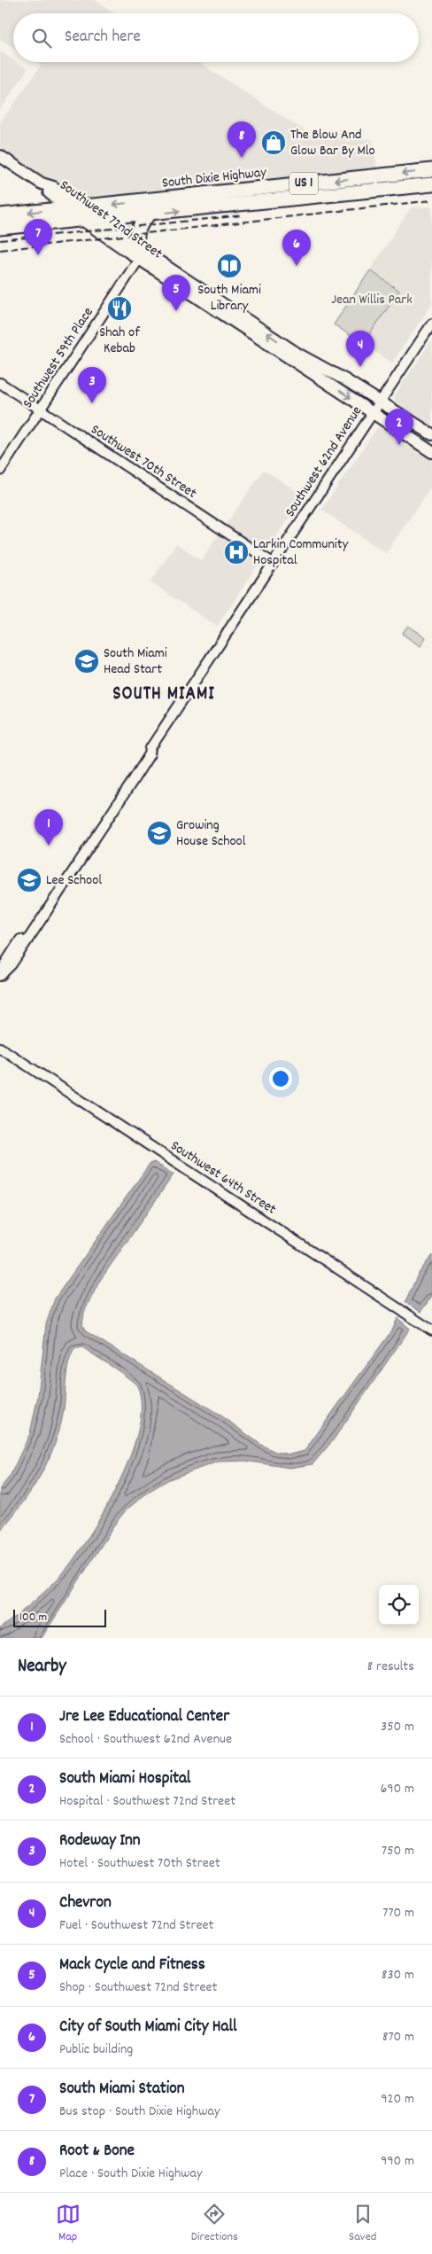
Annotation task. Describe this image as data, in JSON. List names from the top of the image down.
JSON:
{
  "streets": {
    "highway": ["South Dixie Highway", "US 1"],
    "main road": ["Southwest 72nd Street"],
    "street": [
      "Southwest 59th Place",
      "Southwest 70th Street",
      "Southwest 62nd Avenue",
      "Southwest 64th Street"
    ]
  },
  "crossings": [
    ["South Dixie Highway", "Southwest 72nd Street"],
    ["Southwest 72nd Street", "Southwest 59th Place"],
    ["Southwest 72nd Street", "Southwest 62nd Avenue"],
    ["Southwest 59th Place", "Southwest 70th Street"],
    ["Southwest 70th Street", "Southwest 62nd Avenue"]
  ],
  "districts": ["SOUTH MIAMI"],
  "parks": ["Jean Willis Park"],
  "places": {
    "shop": ["The Blow And Glow Bar By Mlo"],
    "library": ["South Miami Library"],
    "restaurant": ["Shah of Kebab"],
    "hospital": ["Larkin Community Hospital"],
    "school or university": ["South Miami Head Start", "Growing House School", "Lee School"]
  },
  "scale_bar": "100 m",
  "page": {
    "search": "Search here",
    "pins": [
      "8",
      "7",
      "6",
      "5",
      "4",
      "3",
      "2",
      "1"
    ],
    "scale": "100 m",
    "heading": ["Nearby", "8 results"],
    "list": [
      {
        "mark": "1",
        "name": "Jre Lee Educational Center",
        "note": "School · Southwest 62nd Avenue",
        "value": "350 m"
      },
      {
        "mark": "2",
        "name": "South Miami Hospital",
        "note": "Hospital · Southwest 72nd Street",
        "value": "690 m"
      },
      {
        "mark": "3",
        "name": "Rodeway Inn",
        "note": "Hotel · Southwest 70th Street",
        "value": "750 m"
      },
      {
        "mark": "4",
        "name": "Chevron",
        "note": "Fuel · Southwest 72nd Street",
        "value": "770 m"
      },
      {
        "mark": "5",
        "name": "Mack Cycle and Fitness",
        "note": "Shop · Southwest 72nd Street",
        "value": "830 m"
      },
      {
        "mark": "6",
        "name": "City of South Miami City Hall",
        "note": "Public building",
        "value": "870 m"
      },
      {
        "mark": "7",
        "name": "South Miami Station",
        "note": "Bus stop · South Dixie Highway",
        "value": "920 m"
      },
      {
        "mark": "8",
        "name": "Root & Bone",
        "note": "Place · South Dixie Highway",
        "value": "990 m"
      }
    ],
    "nav": ["Map", "Directions", "Saved"]
  }
}
